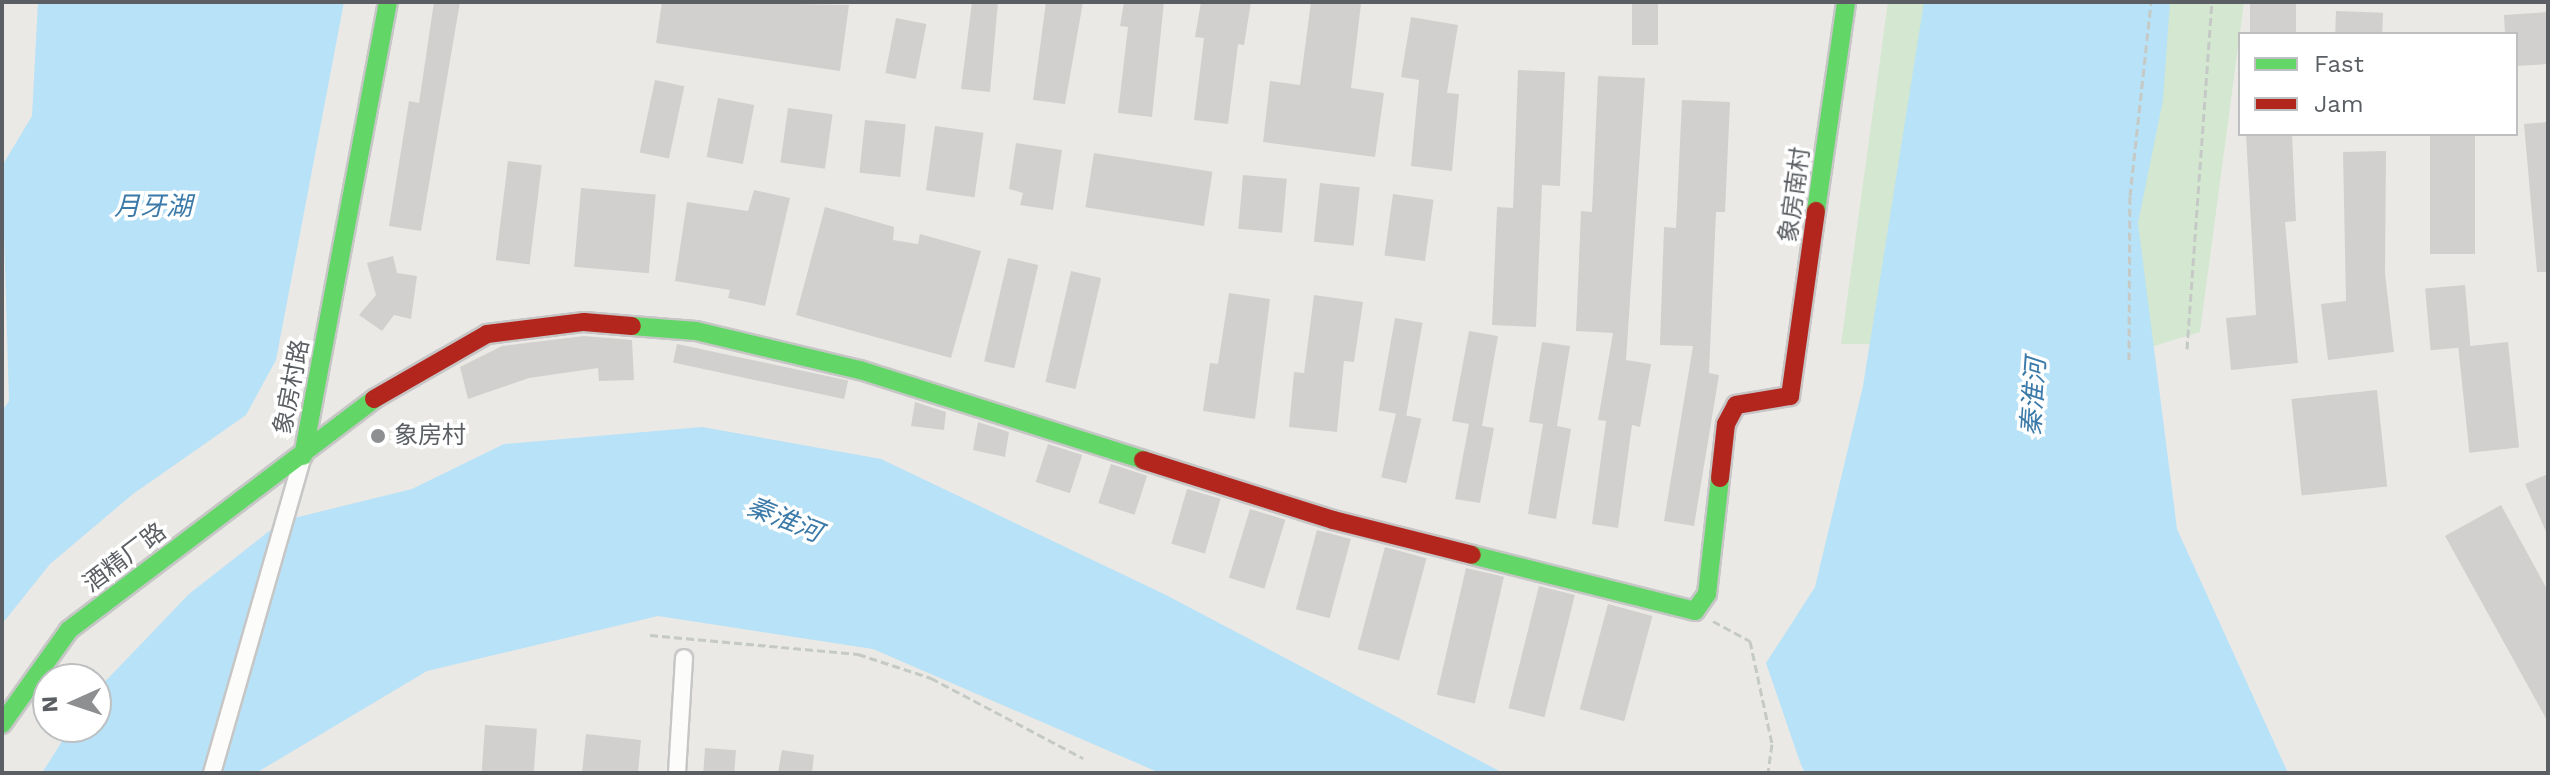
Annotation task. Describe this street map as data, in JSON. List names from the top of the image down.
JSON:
{
  "streets": {
    "street": ["象房南村", "象房村路", "酒精厂路"]
  },
  "crossings": [
    ["象房南村", "酒精厂路"],
    ["象房村路", "酒精厂路"]
  ],
  "water": ["月牙湖", "秦淮河"],
  "places": ["象房村"],
  "legend": ["Fast", "Jam"],
  "north": "left"
}
